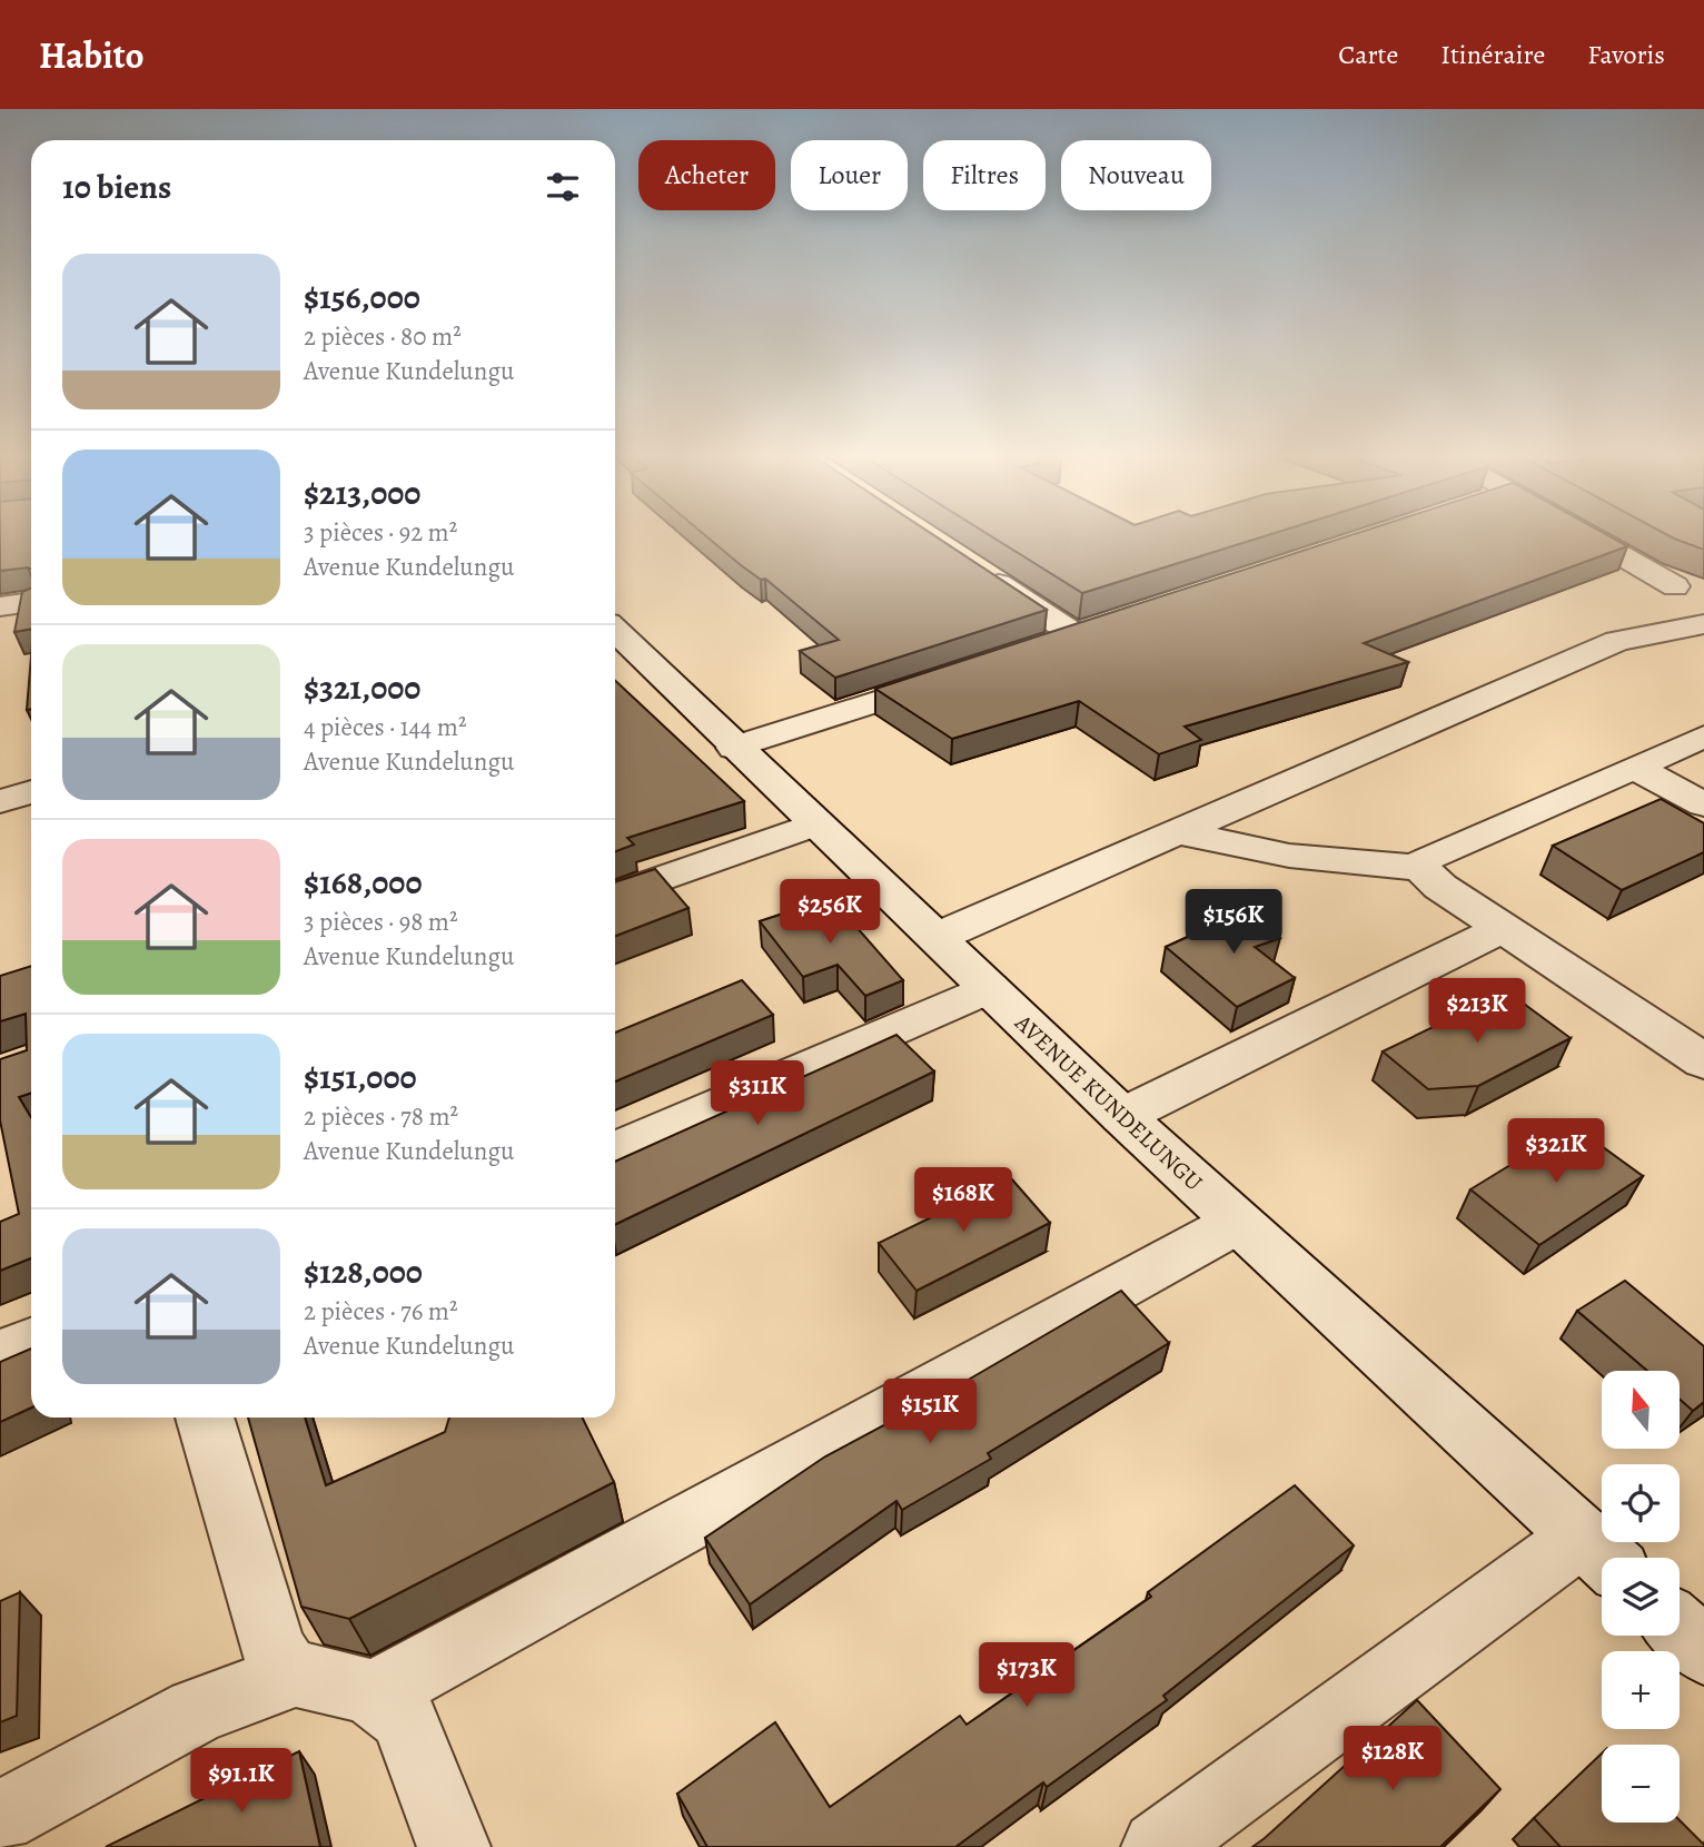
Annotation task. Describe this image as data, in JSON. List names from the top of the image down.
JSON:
{
  "streets": {
    "street": ["AVENUE KUNDELUNGU"]
  },
  "north": "top",
  "page": {
    "header": "Habito",
    "nav": ["Carte", "Itinéraire", "Favoris"],
    "chip": [
      "Acheter",
      "Louer",
      "Filtres",
      "Nouveau"
    ],
    "heading": "10 biens",
    "list": [
      {
        "name": "$156,000",
        "note": "2 pièces · 80 m² · Avenue Kundelungu"
      },
      {
        "name": "$213,000",
        "note": "3 pièces · 92 m² · Avenue Kundelungu"
      },
      {
        "name": "$321,000",
        "note": "4 pièces · 144 m² · Avenue Kundelungu"
      },
      {
        "name": "$168,000",
        "note": "3 pièces · 98 m² · Avenue Kundelungu"
      },
      {
        "name": "$151,000",
        "note": "2 pièces · 78 m² · Avenue Kundelungu"
      },
      {
        "name": "$128,000",
        "note": "2 pièces · 76 m² · Avenue Kundelungu"
      }
    ],
    "price": [
      "$256K",
      "$156K",
      "$213K",
      "$311K",
      "$321K",
      "$168K",
      "$151K",
      "$173K",
      "$128K",
      "$91.1K"
    ],
    "map_buttons": ["+", "−"]
  }
}
